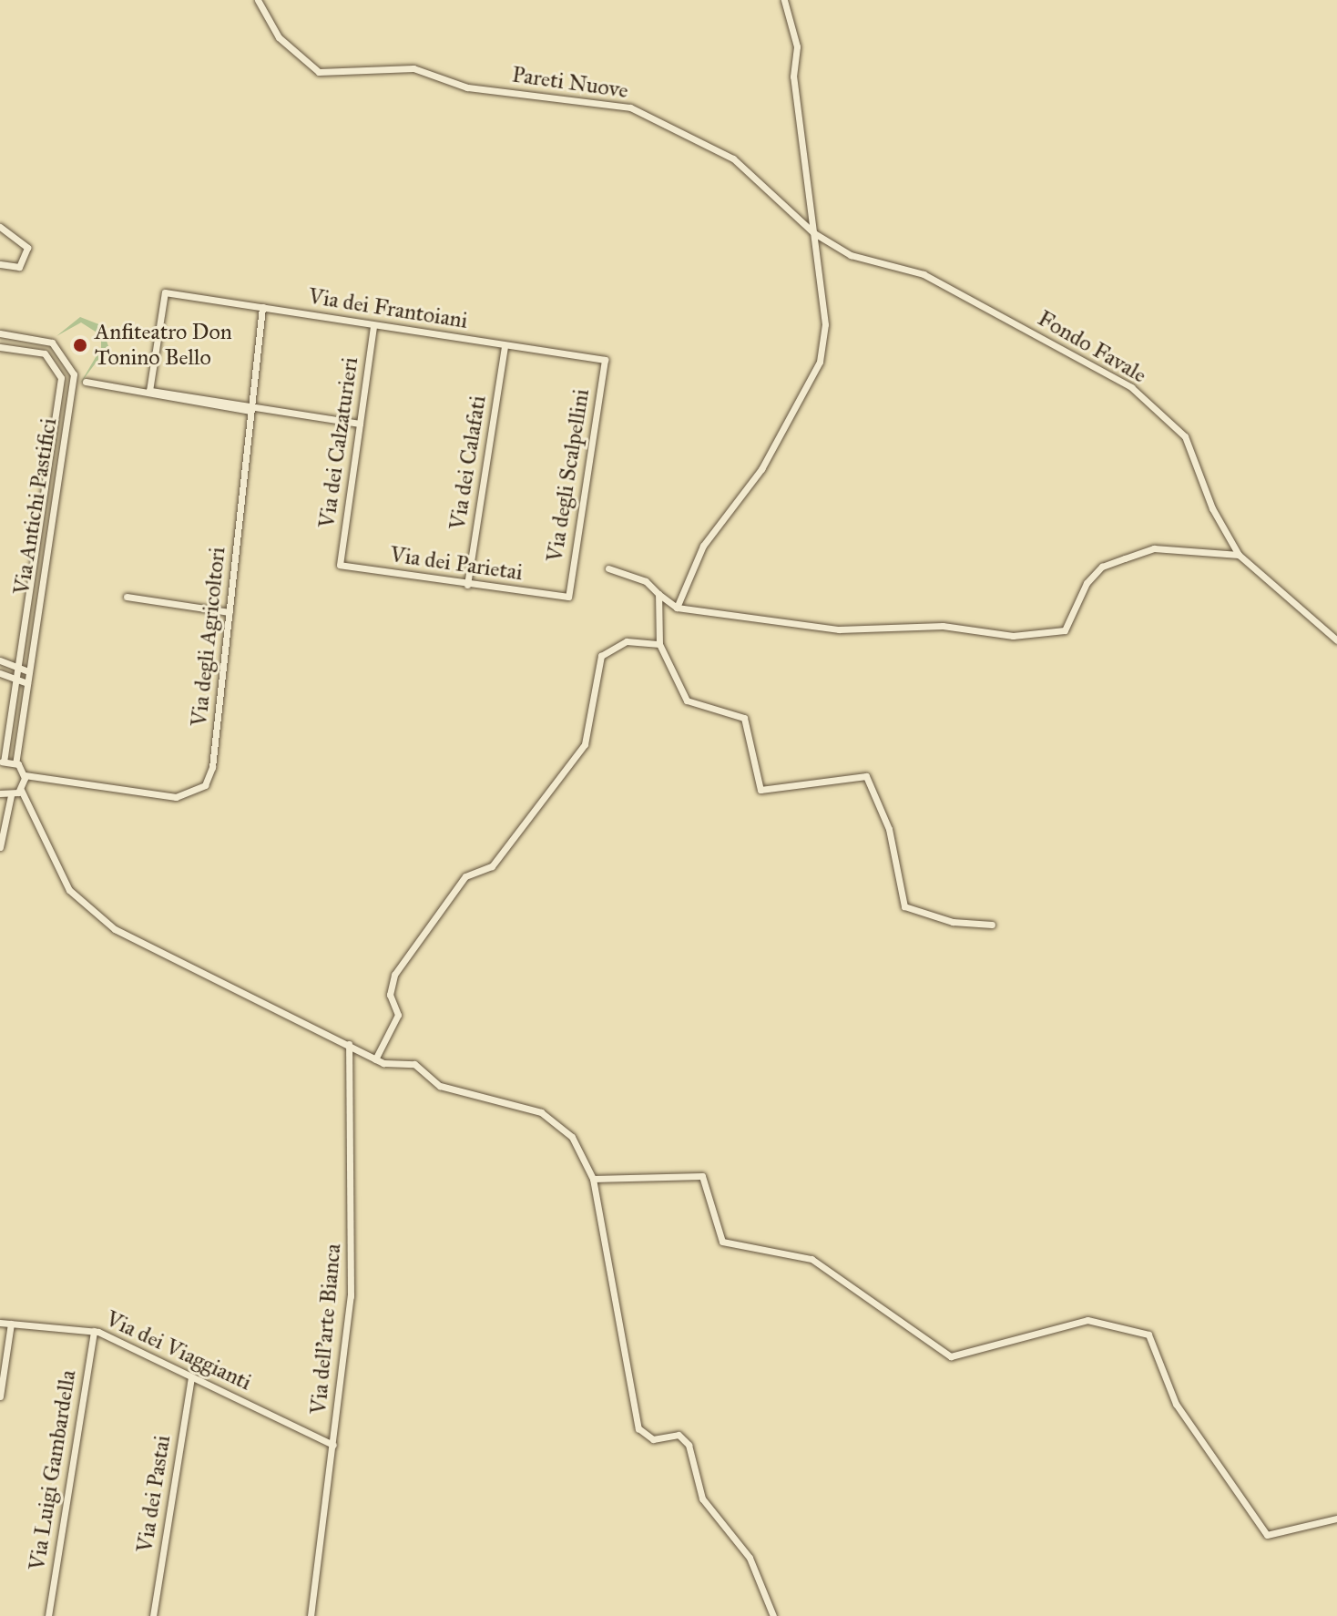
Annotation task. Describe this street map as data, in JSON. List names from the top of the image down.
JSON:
{
  "streets": {
    "street": [
      "Pareti Nuove",
      "Via dei Frantoiani",
      "Fondo Favale",
      "Via dei Calzaturieri",
      "Via dei Calafati",
      "Via degli Scalpellini",
      "Via Antichi Pastifici",
      "Via dei Parietai",
      "Via degli Agricoltori",
      "Via dell'arte Bianca",
      "Via dei Viaggianti",
      "Via Luigi Gambardella",
      "Via dei Pastai"
    ]
  },
  "crossings": [
    ["Pareti Nuove", "Fondo Favale"],
    ["Via dei Frantoiani", "Via dei Calzaturieri"],
    ["Via dei Frantoiani", "Via dei Calafati"],
    ["Via dei Frantoiani", "Via degli Scalpellini"],
    ["Via dei Frantoiani", "Via degli Agricoltori"],
    ["Via dei Calzaturieri", "Via dei Parietai"],
    ["Via dei Calafati", "Via dei Parietai"],
    ["Via degli Scalpellini", "Via dei Parietai"],
    ["Via dell'arte Bianca", "Via dei Viaggianti"],
    ["Via dei Viaggianti", "Via Luigi Gambardella"],
    ["Via dei Viaggianti", "Via dei Pastai"]
  ],
  "places": ["Anfiteatro Don Tonino Bello"]
}
